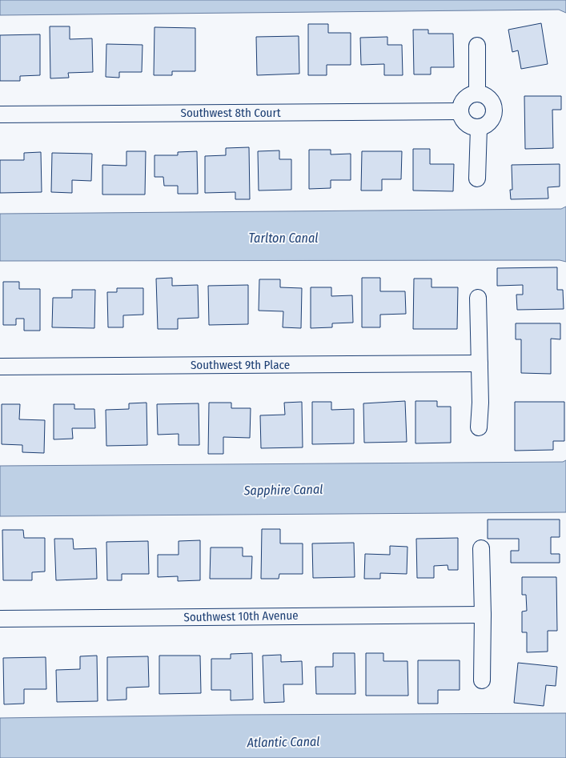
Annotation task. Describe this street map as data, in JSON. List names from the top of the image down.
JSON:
{
  "streets": {
    "street": ["Southwest 8th Court", "Southwest 9th Place", "Southwest 10th Avenue"]
  },
  "water": ["Tarlton Canal", "Sapphire Canal", "Atlantic Canal"]
}
